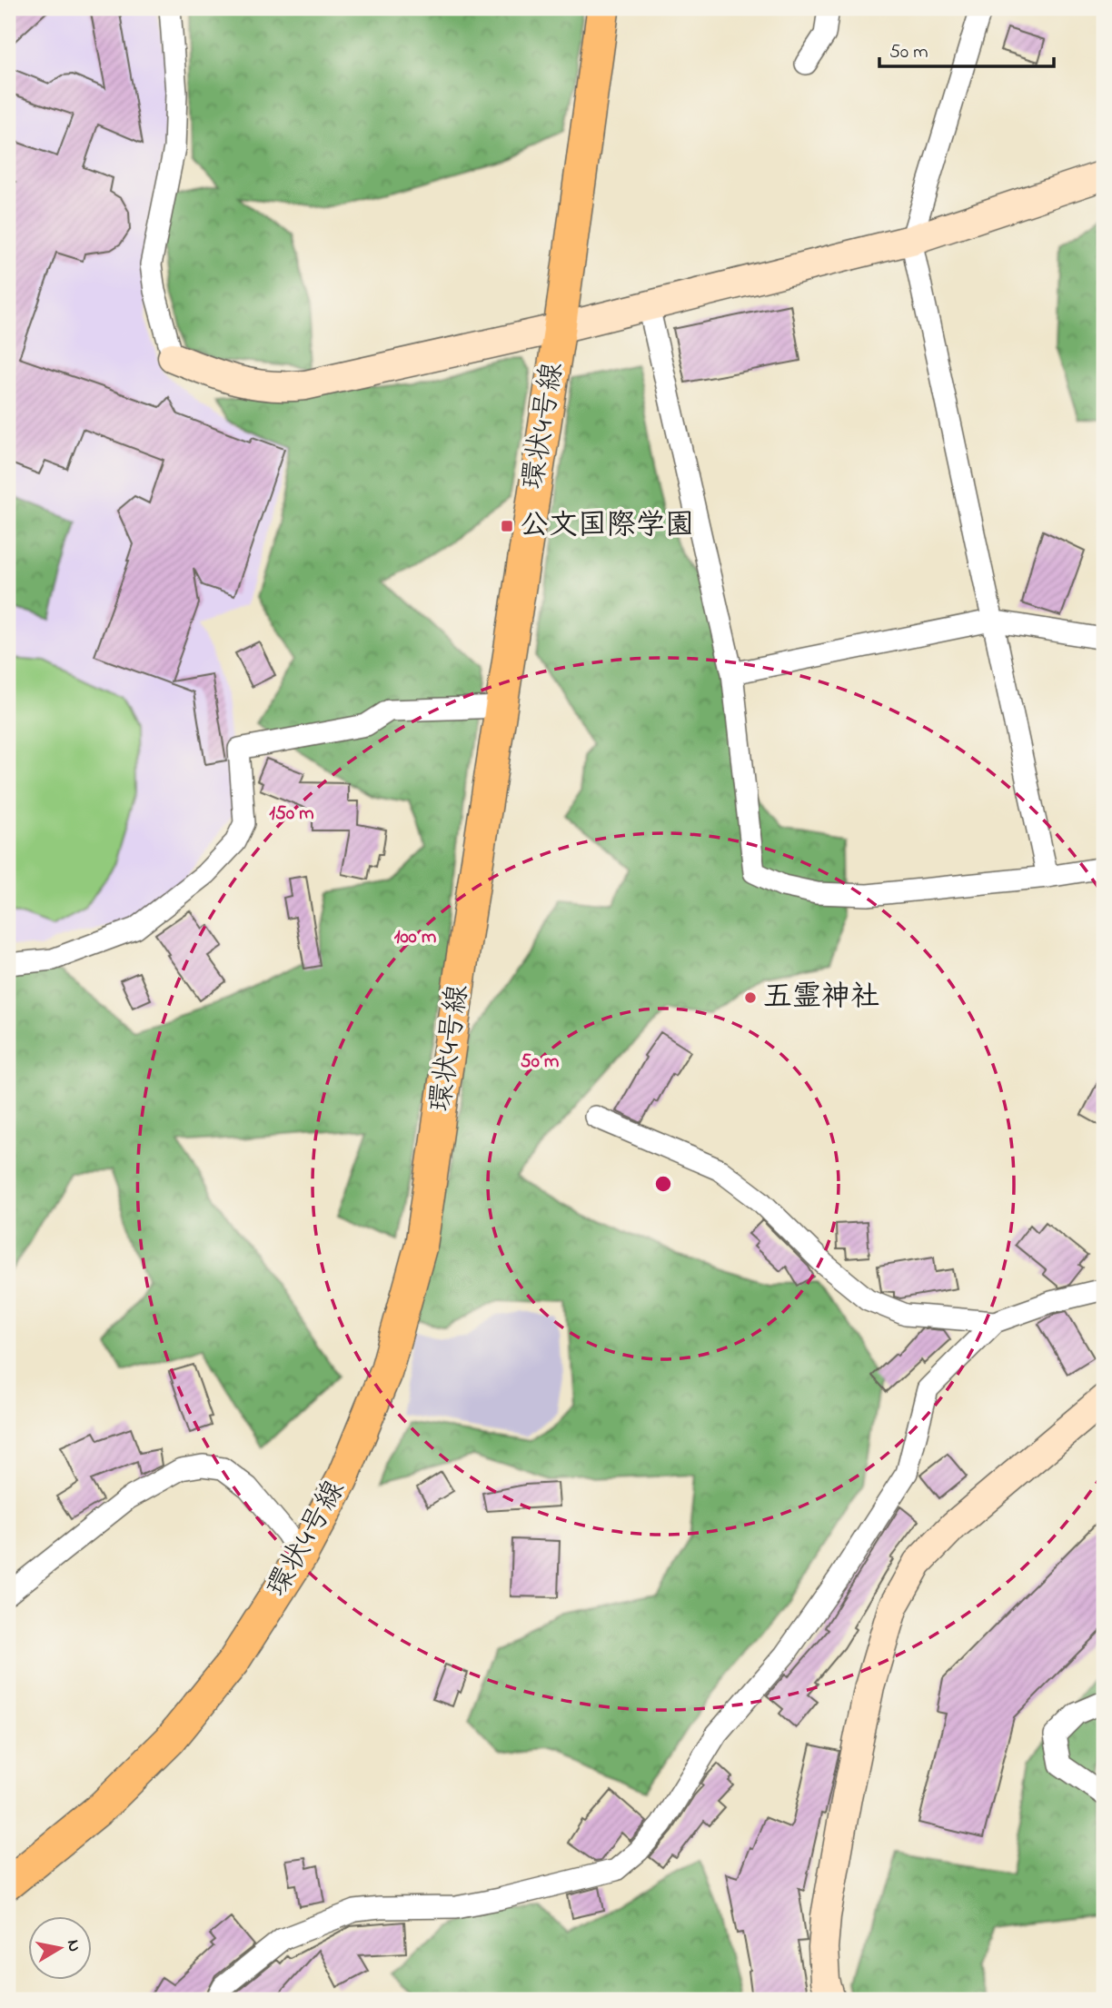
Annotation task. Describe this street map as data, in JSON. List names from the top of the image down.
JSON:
{
  "streets": {
    "main road": ["環状4号線"]
  },
  "places": {
    "transit": ["公文国際学園"],
    "other": ["五霊神社"]
  },
  "scale_bar": "50 m",
  "north": "right",
  "rings": ["150 m", "100 m", "50 m"]
}
